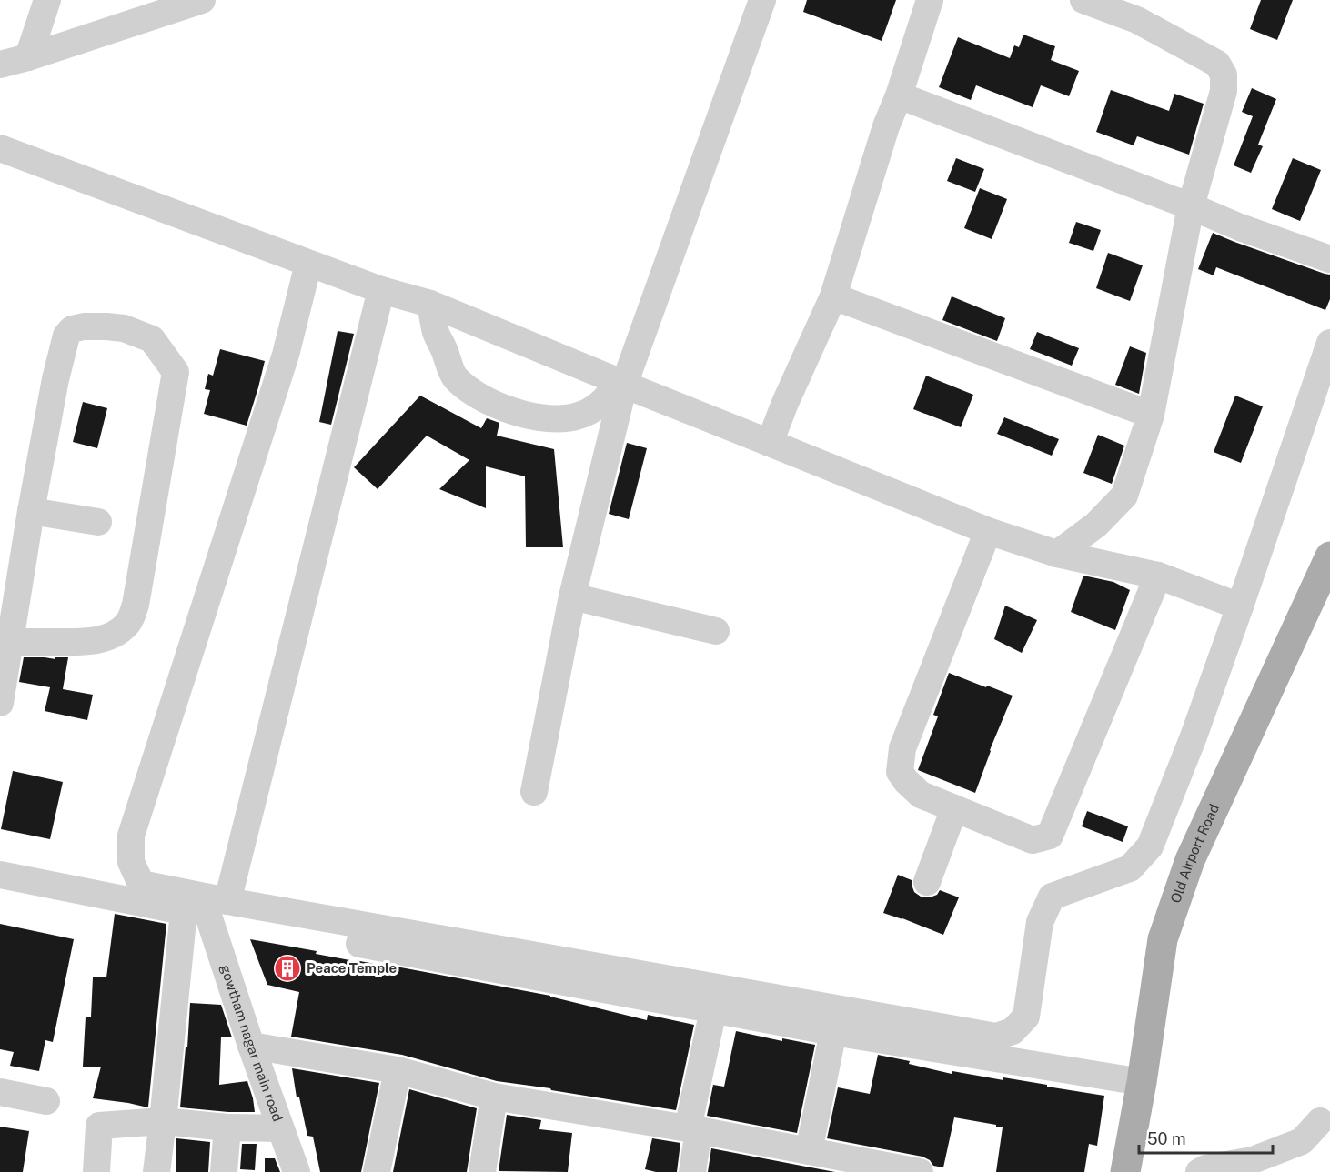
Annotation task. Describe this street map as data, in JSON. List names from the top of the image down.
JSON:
{
  "streets": {
    "main road": ["Old Airport Road"],
    "street": ["gowtham nagar main road"]
  },
  "places": {
    "building": ["Peace Temple"]
  },
  "scale_bar": "50 m"
}
